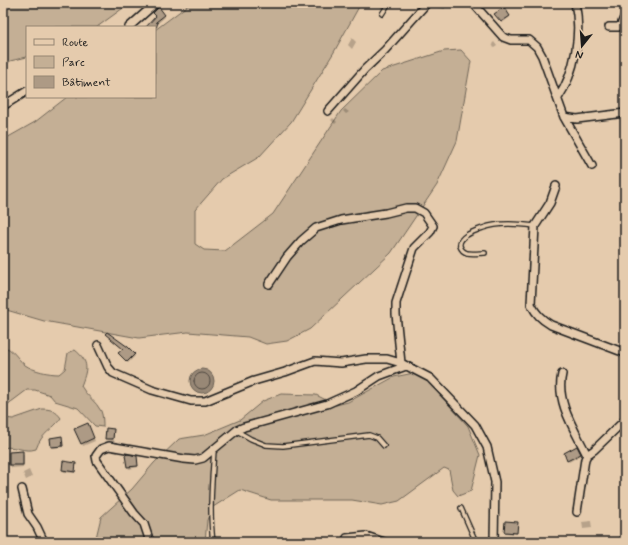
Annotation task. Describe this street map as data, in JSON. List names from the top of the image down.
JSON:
{
  "legend": ["Route", "Parc", "Bâtiment"],
  "north": "bottom"
}
